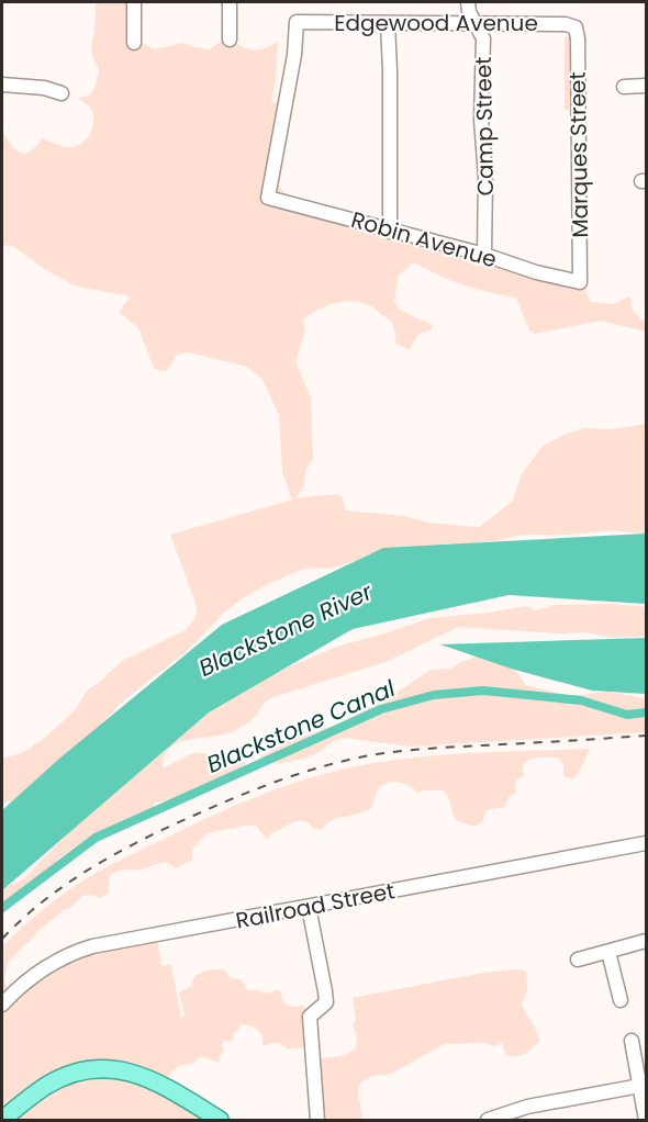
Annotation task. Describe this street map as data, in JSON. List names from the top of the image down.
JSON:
{
  "streets": {
    "street": [
      "Edgewood Avenue",
      "Camp Street",
      "Marques Street",
      "Robin Avenue",
      "Railroad Street"
    ]
  },
  "crossings": [
    ["Edgewood Avenue", "Camp Street"],
    ["Edgewood Avenue", "Marques Street"],
    ["Edgewood Avenue", "Robin Avenue"],
    ["Camp Street", "Robin Avenue"],
    ["Marques Street", "Robin Avenue"]
  ],
  "water": ["Blackstone River", "Blackstone Canal"]
}
